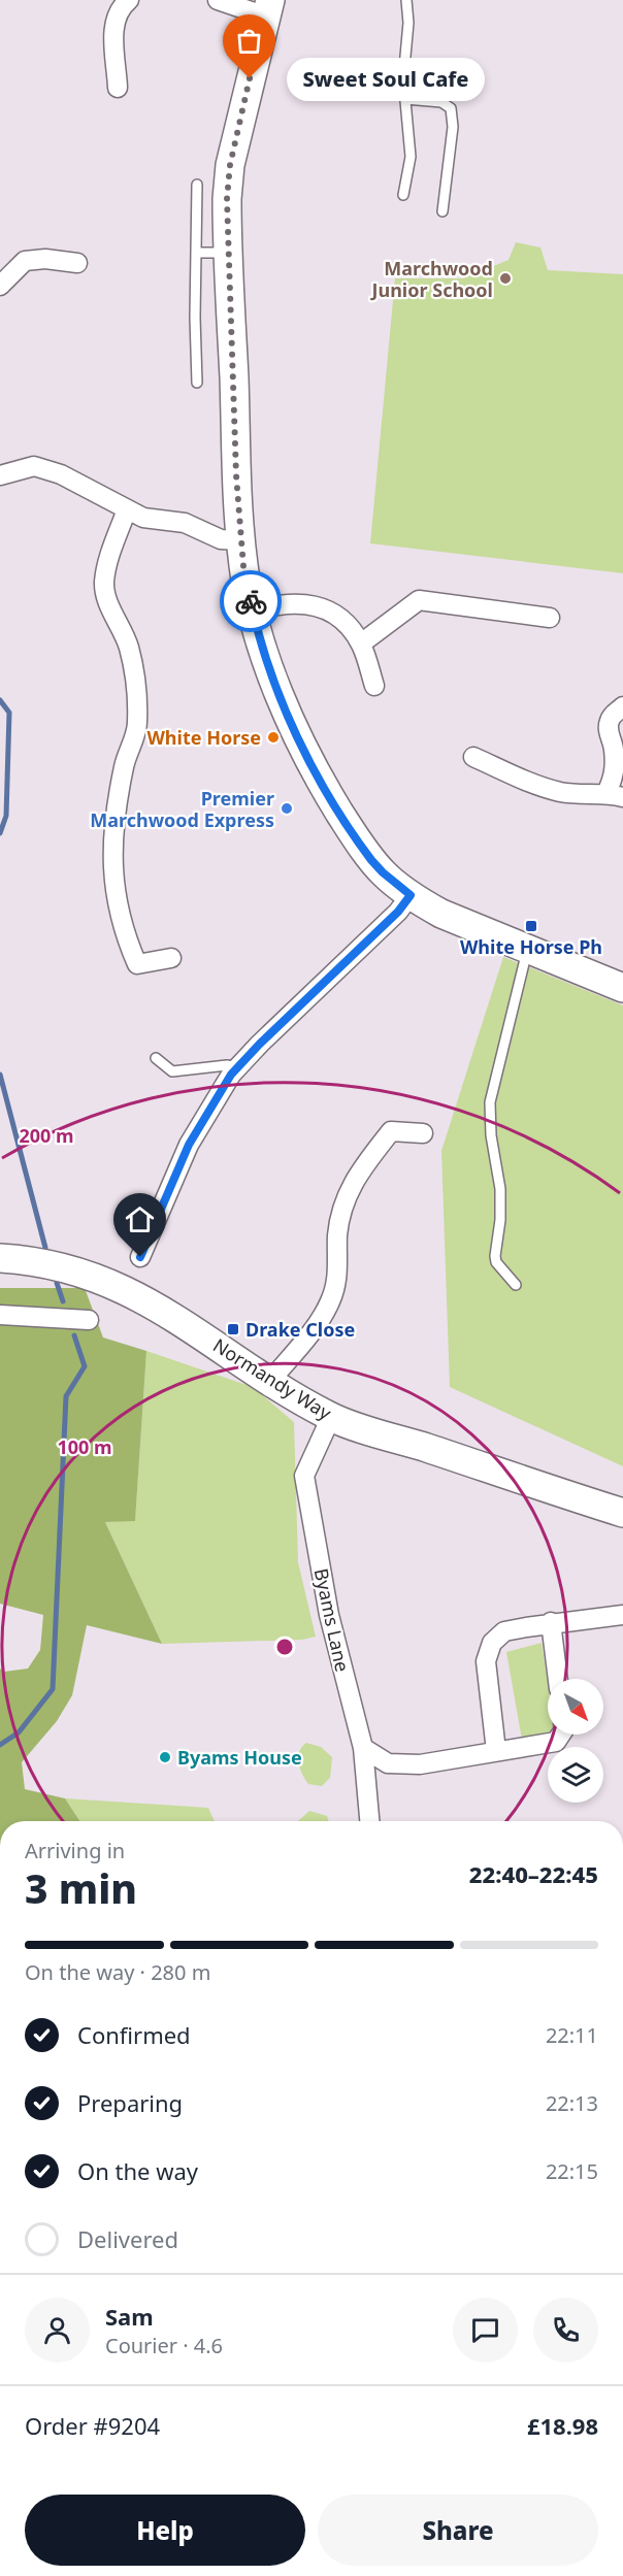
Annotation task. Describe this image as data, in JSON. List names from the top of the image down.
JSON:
{
  "streets": {
    "street": ["Normandy Way", "Byams Lane"]
  },
  "crossings": [
    ["Normandy Way", "Byams Lane"]
  ],
  "places": {
    "other": [
      "Sweet Soul Cafe",
      "Marchwood Junior School",
      "White Horse",
      "Premier Marchwood Express",
      "Byams House"
    ],
    "transit": ["White Horse Ph", "Drake Close"]
  },
  "north": "bottom right",
  "page": {
    "bubble": "Sweet Soul Cafe",
    "heading": ["3 min", "Arriving in", "22:40–22:45"],
    "panel": [
      "Sam",
      "Courier · 4.6",
      "Order #9204",
      "£18.98"
    ],
    "bar": "On the way · 280 m",
    "list": [
      ["Confirmed", "22:11"],
      ["Preparing", "22:13"],
      ["On the way", "22:15"],
      "Delivered"
    ],
    "buttons": ["Help", "Share"]
  },
  "rings": ["200 m", "100 m"]
}
